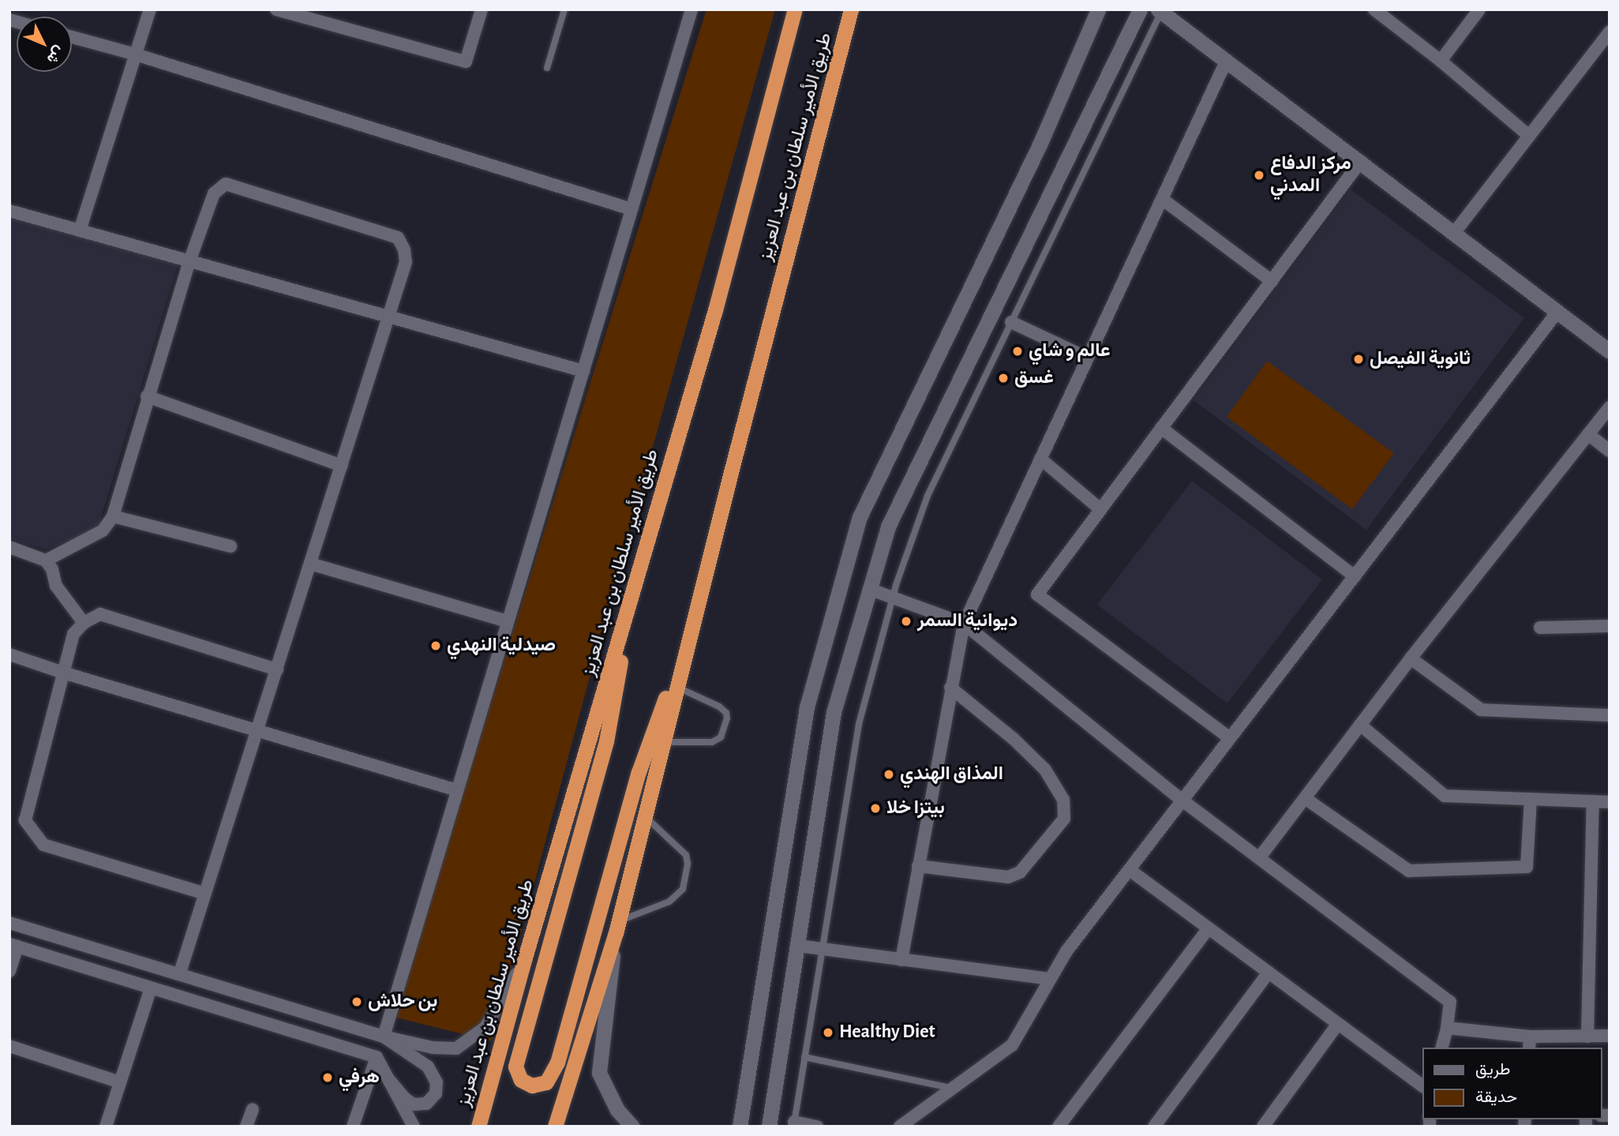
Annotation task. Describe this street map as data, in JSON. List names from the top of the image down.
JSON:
{
  "streets": {
    "highway": ["طريق الأمير سلطان بن عبد العزيز"]
  },
  "places": [
    "مركز الدفاع المدني",
    "عالم و شاي",
    "ثانوية الفيصل",
    "غسق",
    "ديوانية السمر",
    "صيدلية النهدي",
    "المذاق الهندي",
    "بيتزا خلا",
    "بن حلاش",
    "Healthy Diet",
    "هرفي"
  ],
  "legend": ["طريق", "حديقة"],
  "north": "bottom right"
}
